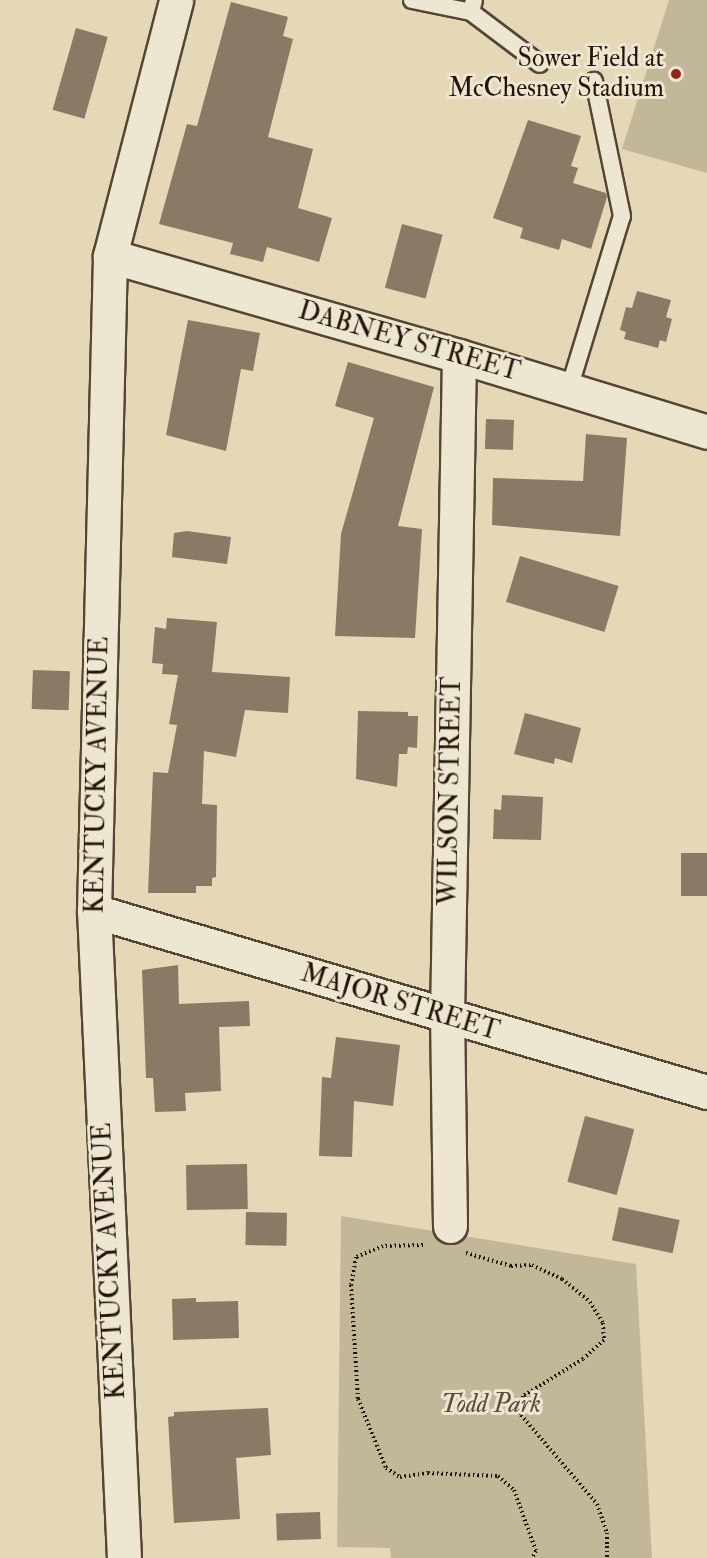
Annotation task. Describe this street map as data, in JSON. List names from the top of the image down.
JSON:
{
  "streets": {
    "street": [
      "DABNEY STREET",
      "KENTUCKY AVENUE",
      "WILSON STREET",
      "MAJOR STREET"
    ]
  },
  "crossings": [
    ["DABNEY STREET", "KENTUCKY AVENUE"],
    ["DABNEY STREET", "WILSON STREET"],
    ["KENTUCKY AVENUE", "MAJOR STREET"],
    ["WILSON STREET", "MAJOR STREET"]
  ],
  "parks": ["Todd Park"],
  "places": ["Sower Field at McChesney Stadium"]
}
